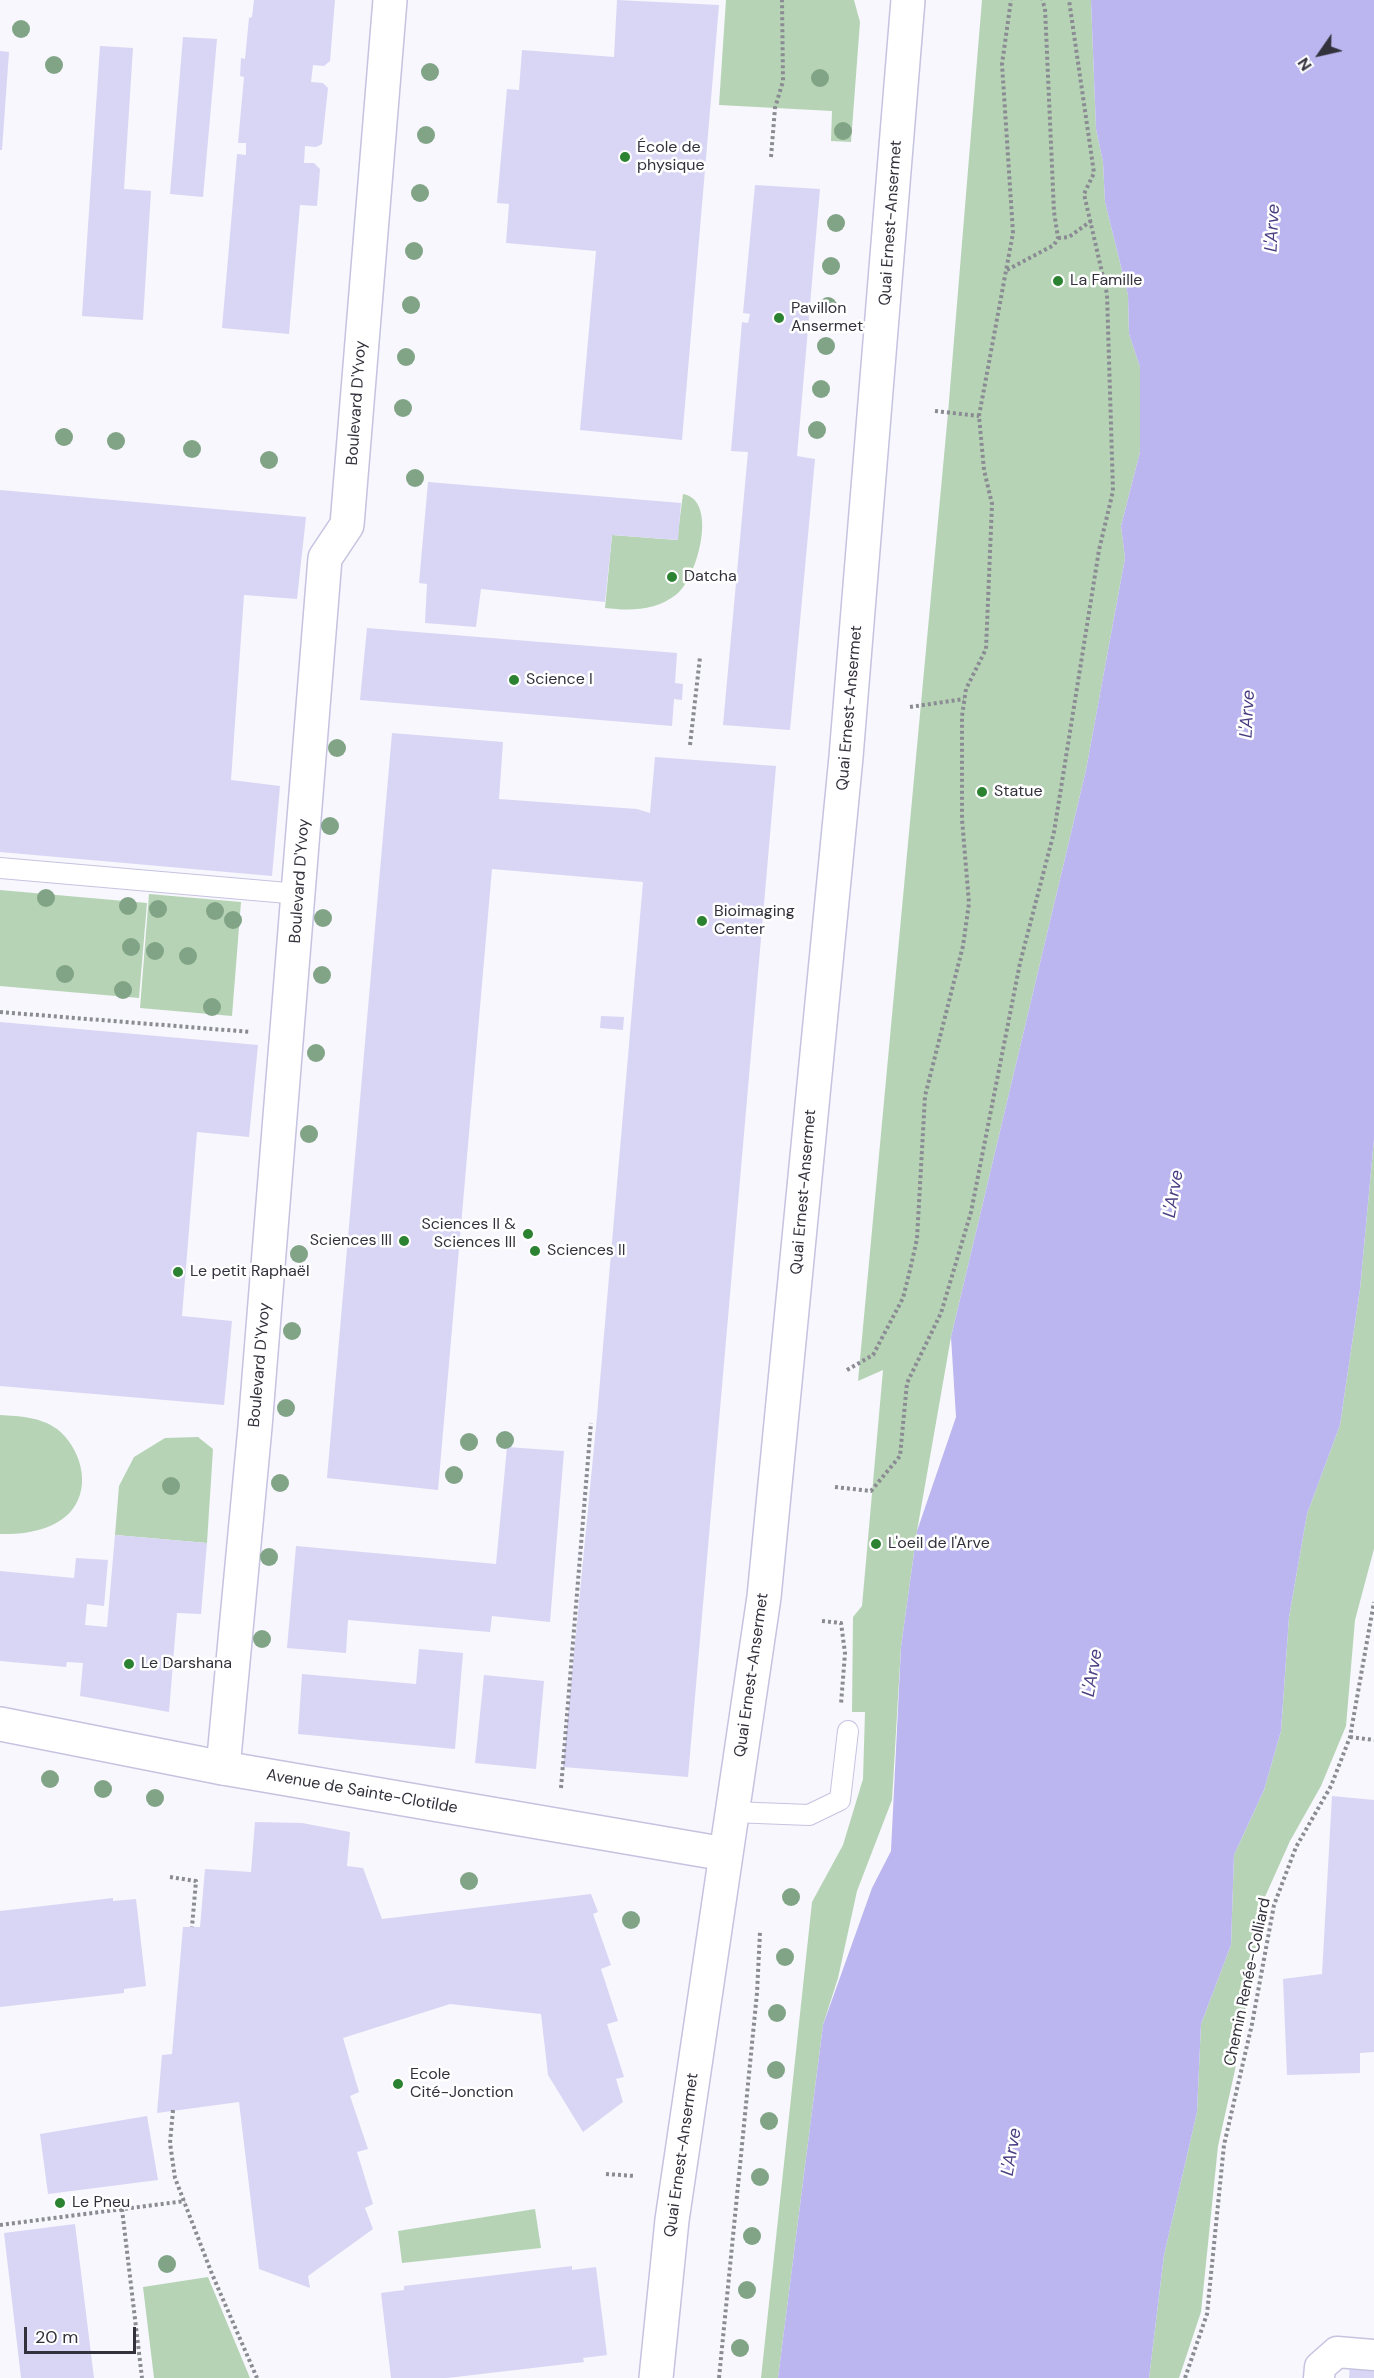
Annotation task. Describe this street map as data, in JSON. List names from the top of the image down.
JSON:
{
  "streets": {
    "street": ["Quai Ernest-Ansermet", "Boulevard D'Yvoy", "Avenue de Sainte-Clotilde"],
    "path": ["Chemin Renée-Colliard"]
  },
  "crossings": [
    ["Quai Ernest-Ansermet", "Avenue de Sainte-Clotilde"],
    ["Boulevard D'Yvoy", "Avenue de Sainte-Clotilde"]
  ],
  "water": ["L'Arve"],
  "places": [
    "École de physique",
    "La Famille",
    "Pavillon Ansermet",
    "Datcha",
    "Science I",
    "Statue",
    "Bioimaging Center",
    "Sciences II & Sciences III",
    "Sciences III",
    "Sciences II",
    "Le petit Raphaël",
    "L'oeil de l'Arve",
    "Le Darshana",
    "Ecole Cité-Jonction",
    "Le Pneu"
  ],
  "scale_bar": "20 m",
  "north": "bottom left"
}
